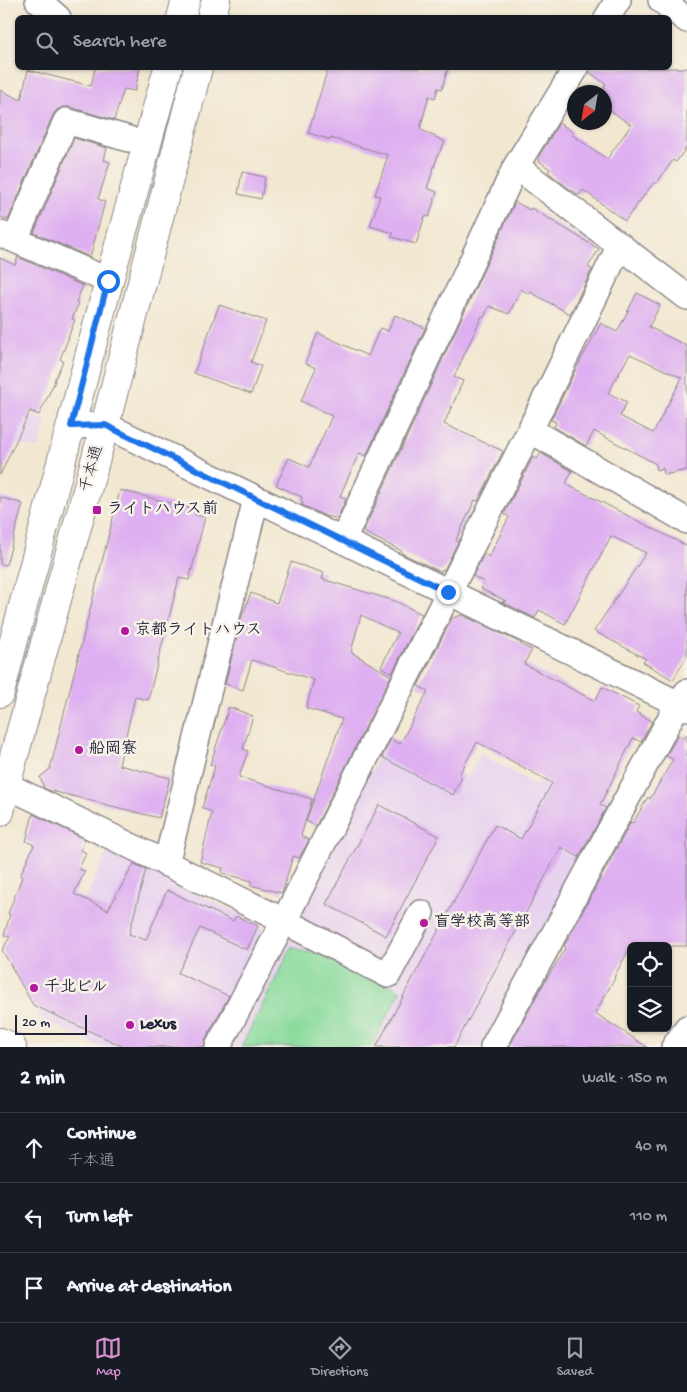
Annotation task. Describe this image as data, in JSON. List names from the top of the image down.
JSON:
{
  "streets": {
    "main road": ["千本通"]
  },
  "places": {
    "transit": ["ライトハウス前"],
    "other": [
      "京都ライトハウス",
      "船岡寮",
      "盲学校高等部",
      "千北ビル",
      "Lexus"
    ]
  },
  "scale_bar": "20 m",
  "north": "bottom left",
  "page": {
    "search": "Search here",
    "scale": "20 m",
    "heading": ["2 min", "Walk · 150 m"],
    "list": [
      ["Continue", "千本通", "40 m"],
      ["Turn left", "110 m"],
      "Arrive at destination"
    ],
    "nav": ["Map", "Directions", "Saved"]
  }
}
